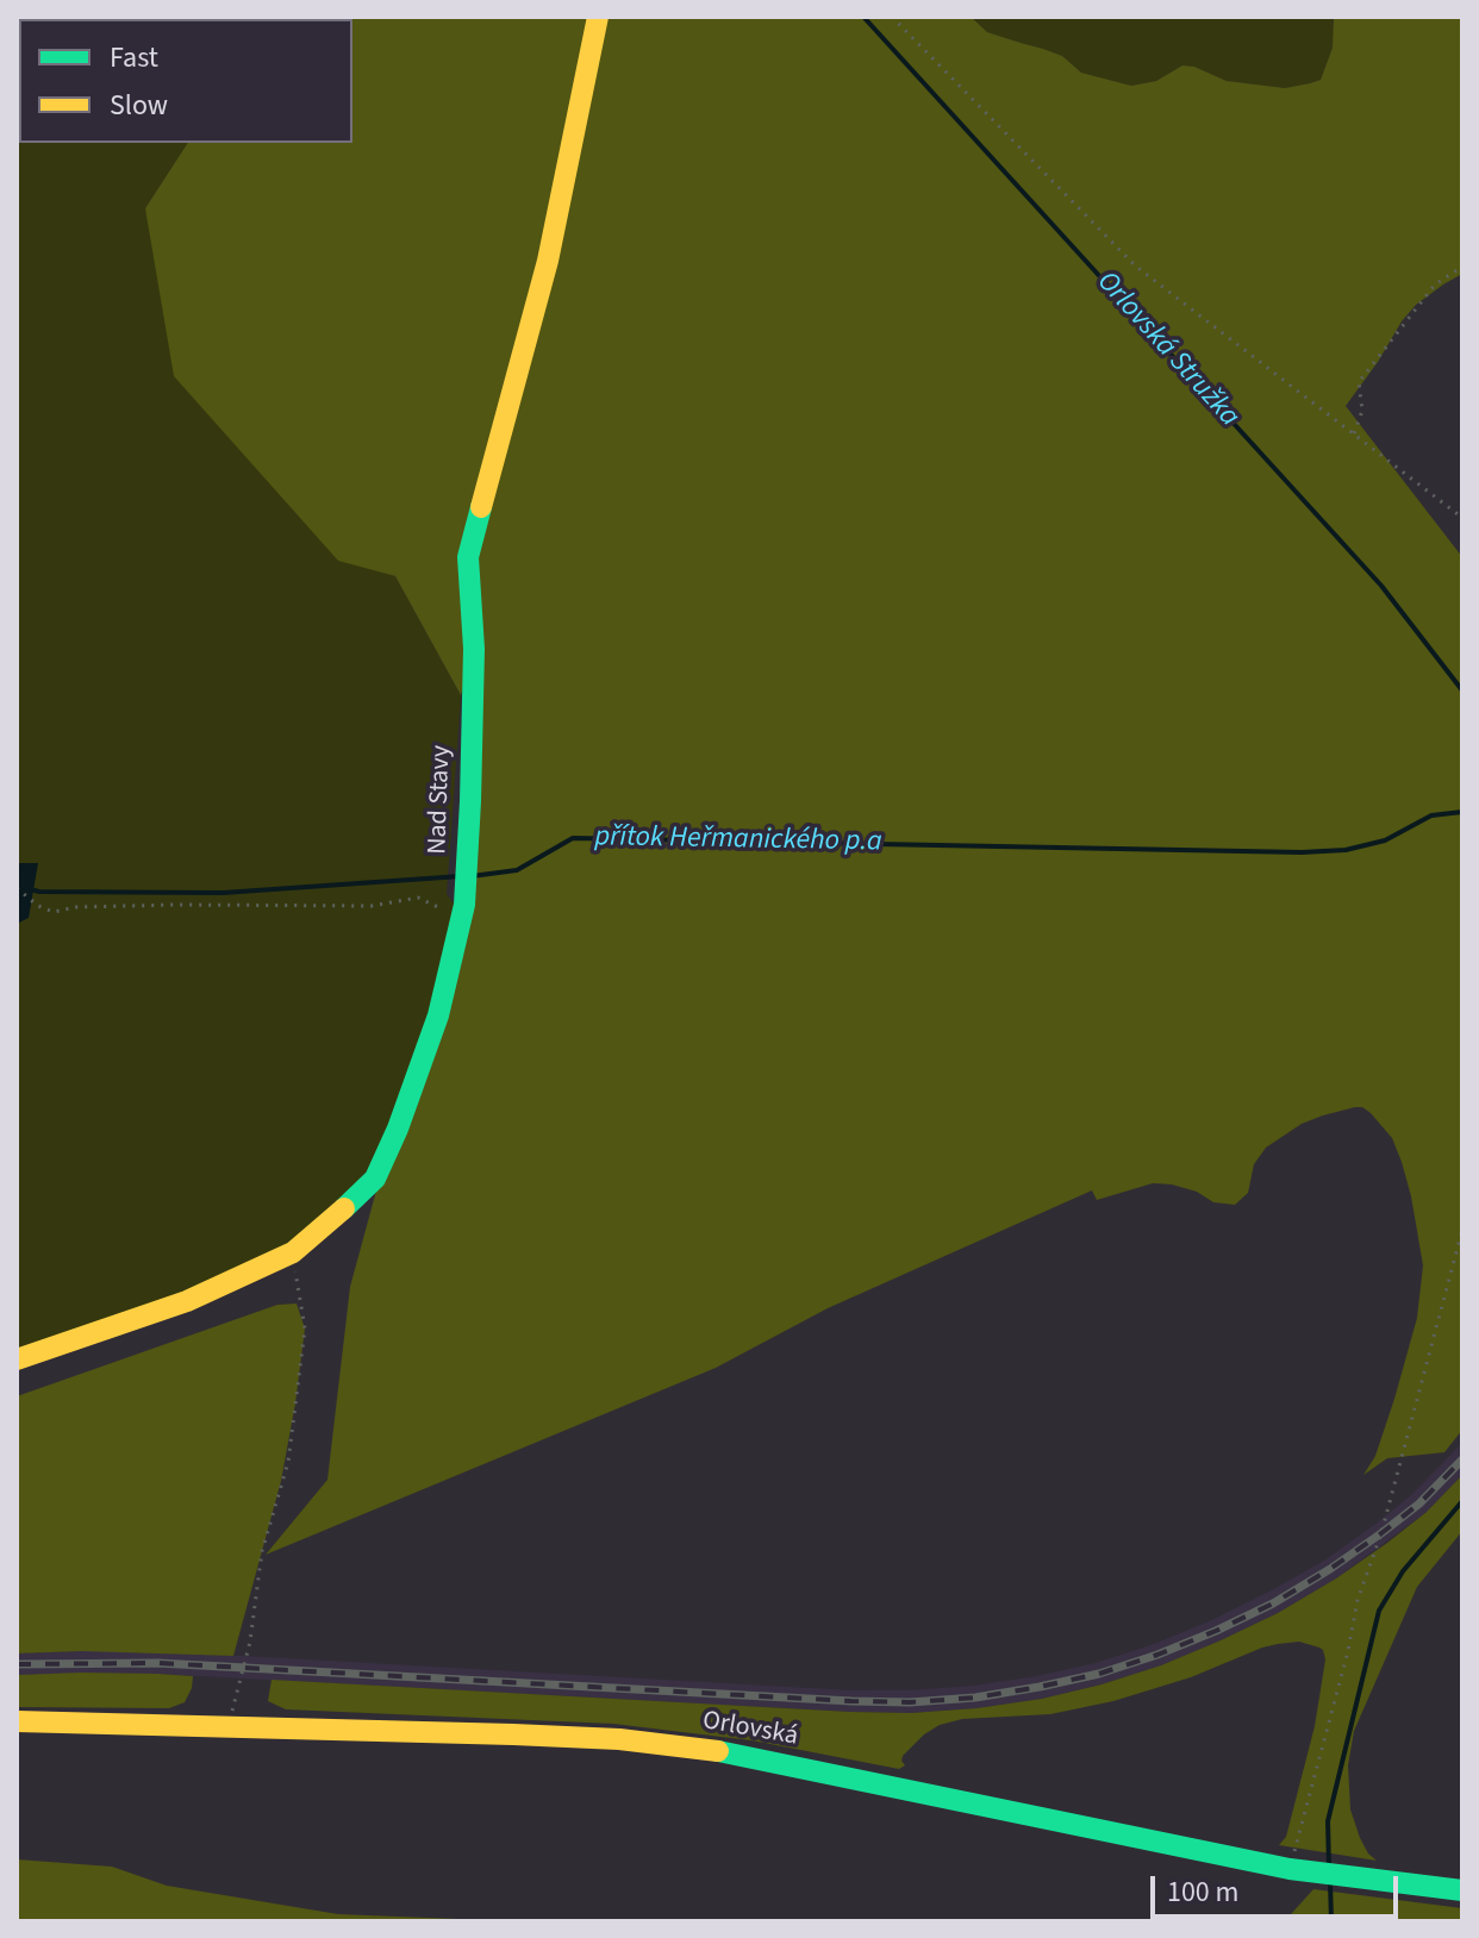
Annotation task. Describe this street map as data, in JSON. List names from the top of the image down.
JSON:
{
  "streets": {
    "street": ["Nad Stavy", "Orlovská"]
  },
  "water": ["Orlovská Stružka", "přítok Heřmanického p.a"],
  "legend": ["Fast", "Slow"],
  "scale_bar": "100 m"
}
